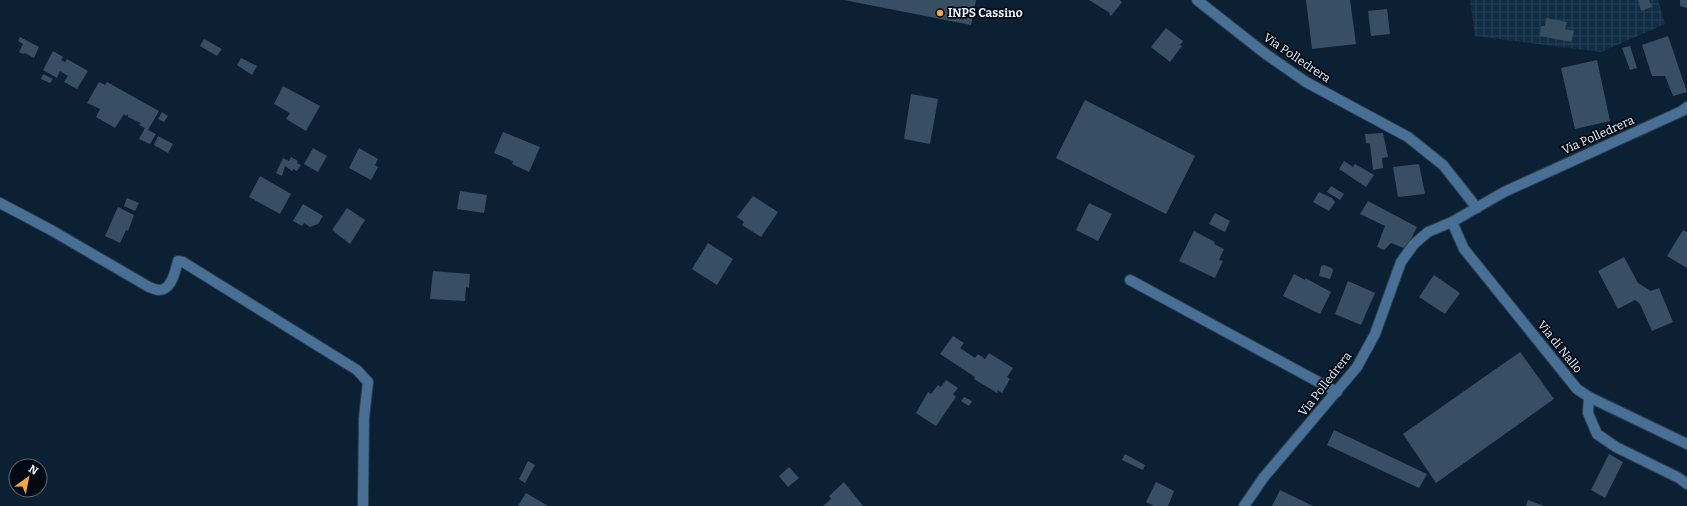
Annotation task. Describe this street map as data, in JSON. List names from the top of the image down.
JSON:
{
  "streets": {
    "street": ["Via Polledrera", "Via di Nallo"]
  },
  "crossings": [
    ["Via Polledrera", "Via di Nallo"]
  ],
  "places": ["INPS Cassino"],
  "north": "top right"
}
